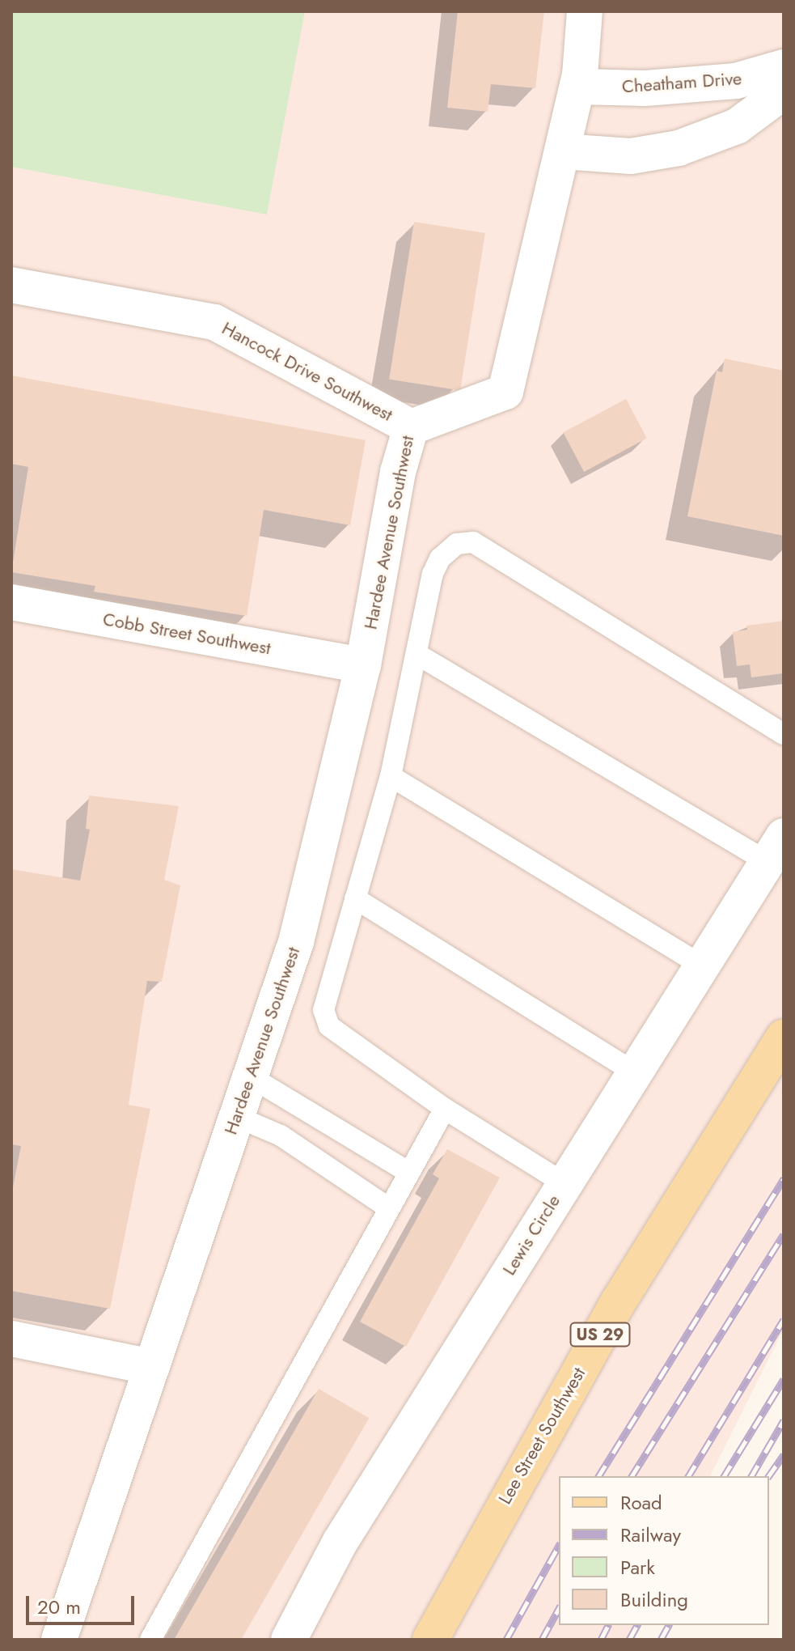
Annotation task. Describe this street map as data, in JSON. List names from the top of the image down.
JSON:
{
  "streets": {
    "main road": ["US 29", "Lee Street Southwest"],
    "street": [
      "Cheatham Drive",
      "Hancock Drive Southwest",
      "Hardee Avenue Southwest",
      "Cobb Street Southwest",
      "Lewis Circle"
    ]
  },
  "crossings": [
    ["Hancock Drive Southwest", "Hardee Avenue Southwest"],
    ["Hardee Avenue Southwest", "Cobb Street Southwest"]
  ],
  "legend": [
    "Road",
    "Railway",
    "Park",
    "Building"
  ],
  "scale_bar": "20 m"
}
